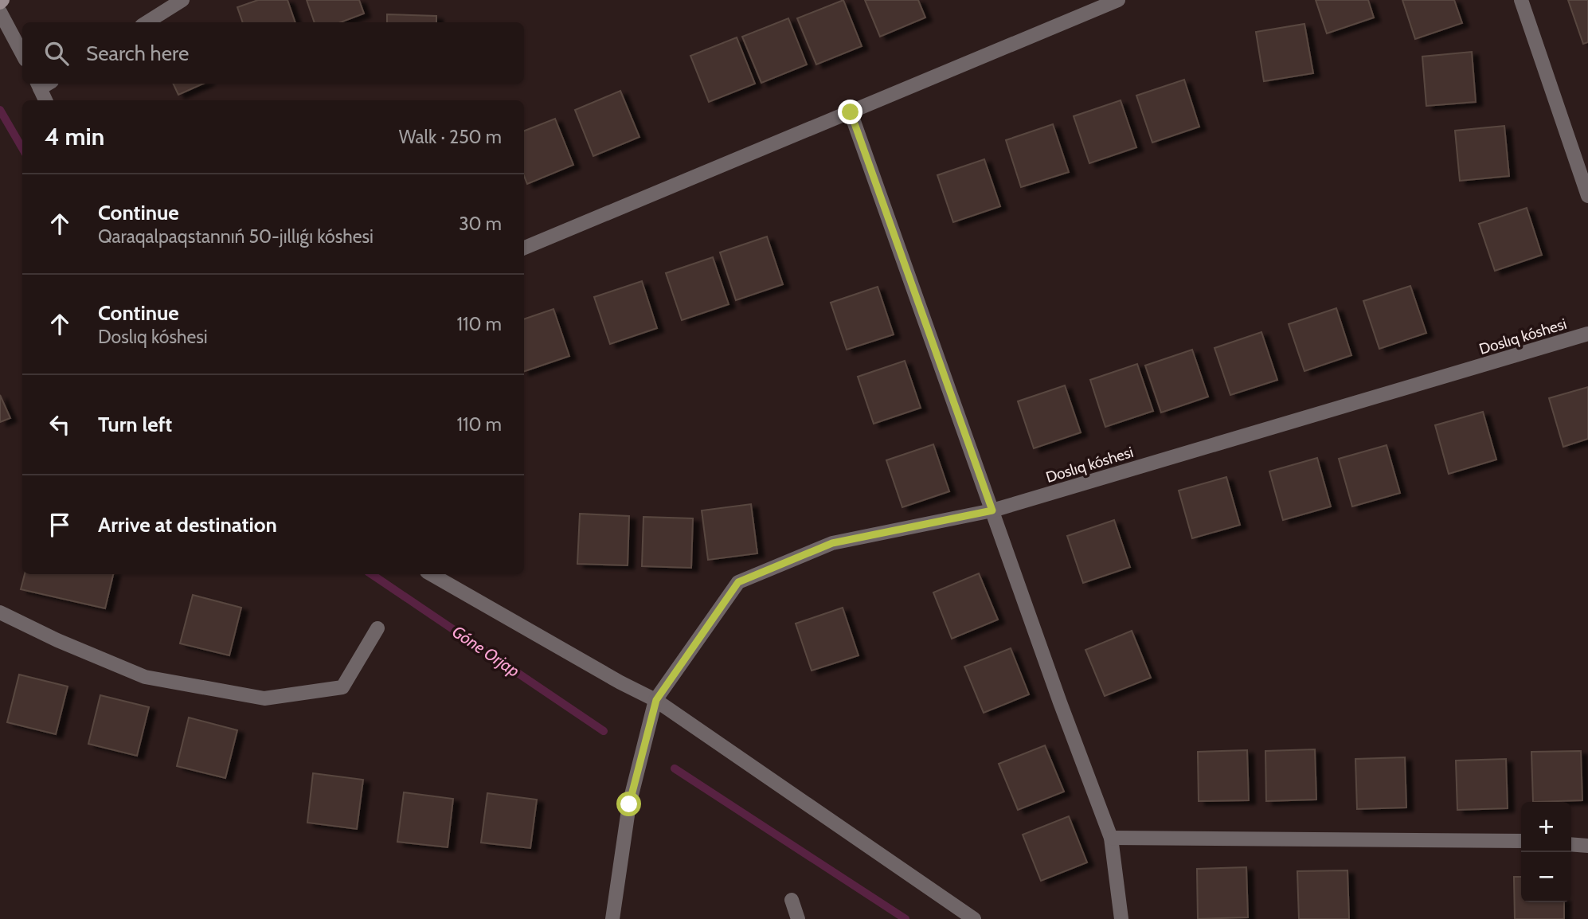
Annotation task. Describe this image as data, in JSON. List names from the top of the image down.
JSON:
{
  "streets": {
    "street": ["Doslıq kóshesi"]
  },
  "water": ["Góne Orjap"],
  "page": {
    "search": "Search here",
    "heading": ["4 min", "Walk · 250 m"],
    "list": [
      ["Continue", "Qaraqalpaqstannıń 50-jıllıǵı kóshesi", "30 m"],
      ["Continue", "Doslıq kóshesi", "110 m"],
      ["Turn left", "110 m"],
      "Arrive at destination"
    ],
    "map_buttons": ["+", "−"]
  }
}
